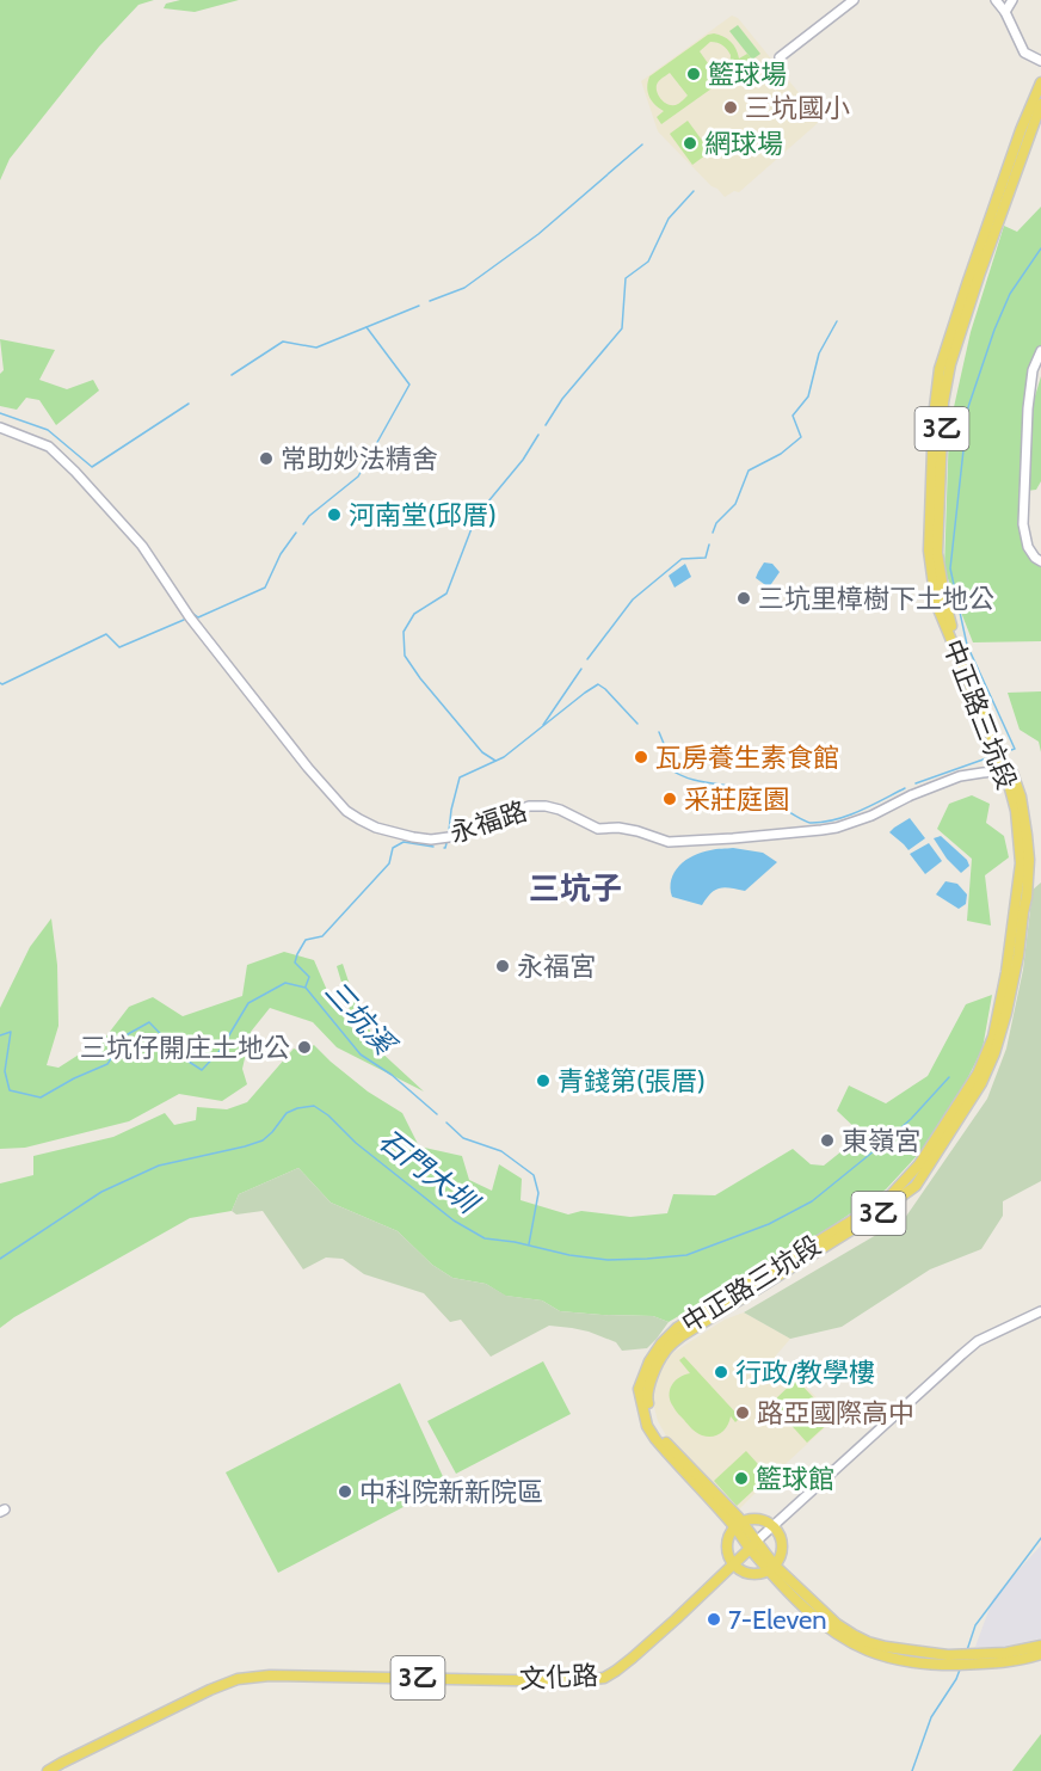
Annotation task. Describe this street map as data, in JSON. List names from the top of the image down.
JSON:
{
  "streets": {
    "main road": ["3乙", "中正路三坑段", "文化路"],
    "street": ["永福路"]
  },
  "crossings": [
    ["中正路三坑段", "永福路"],
    ["中正路三坑段", "文化路"]
  ],
  "districts": ["三坑子"],
  "water": ["三坑溪", "石門大圳"],
  "places": [
    "籃球場",
    "三坑國小",
    "網球場",
    "常助妙法精舍",
    "河南堂(邱厝)",
    "三坑里樟樹下土地公",
    "瓦房養生素食館",
    "采莊庭園",
    "永福宮",
    "三坑仔開庄土地公",
    "青錢第(張厝)",
    "東嶺宮",
    "行政/教學樓",
    "路亞國際高中",
    "籃球館",
    "中科院新新院區",
    "7-Eleven"
  ]
}
